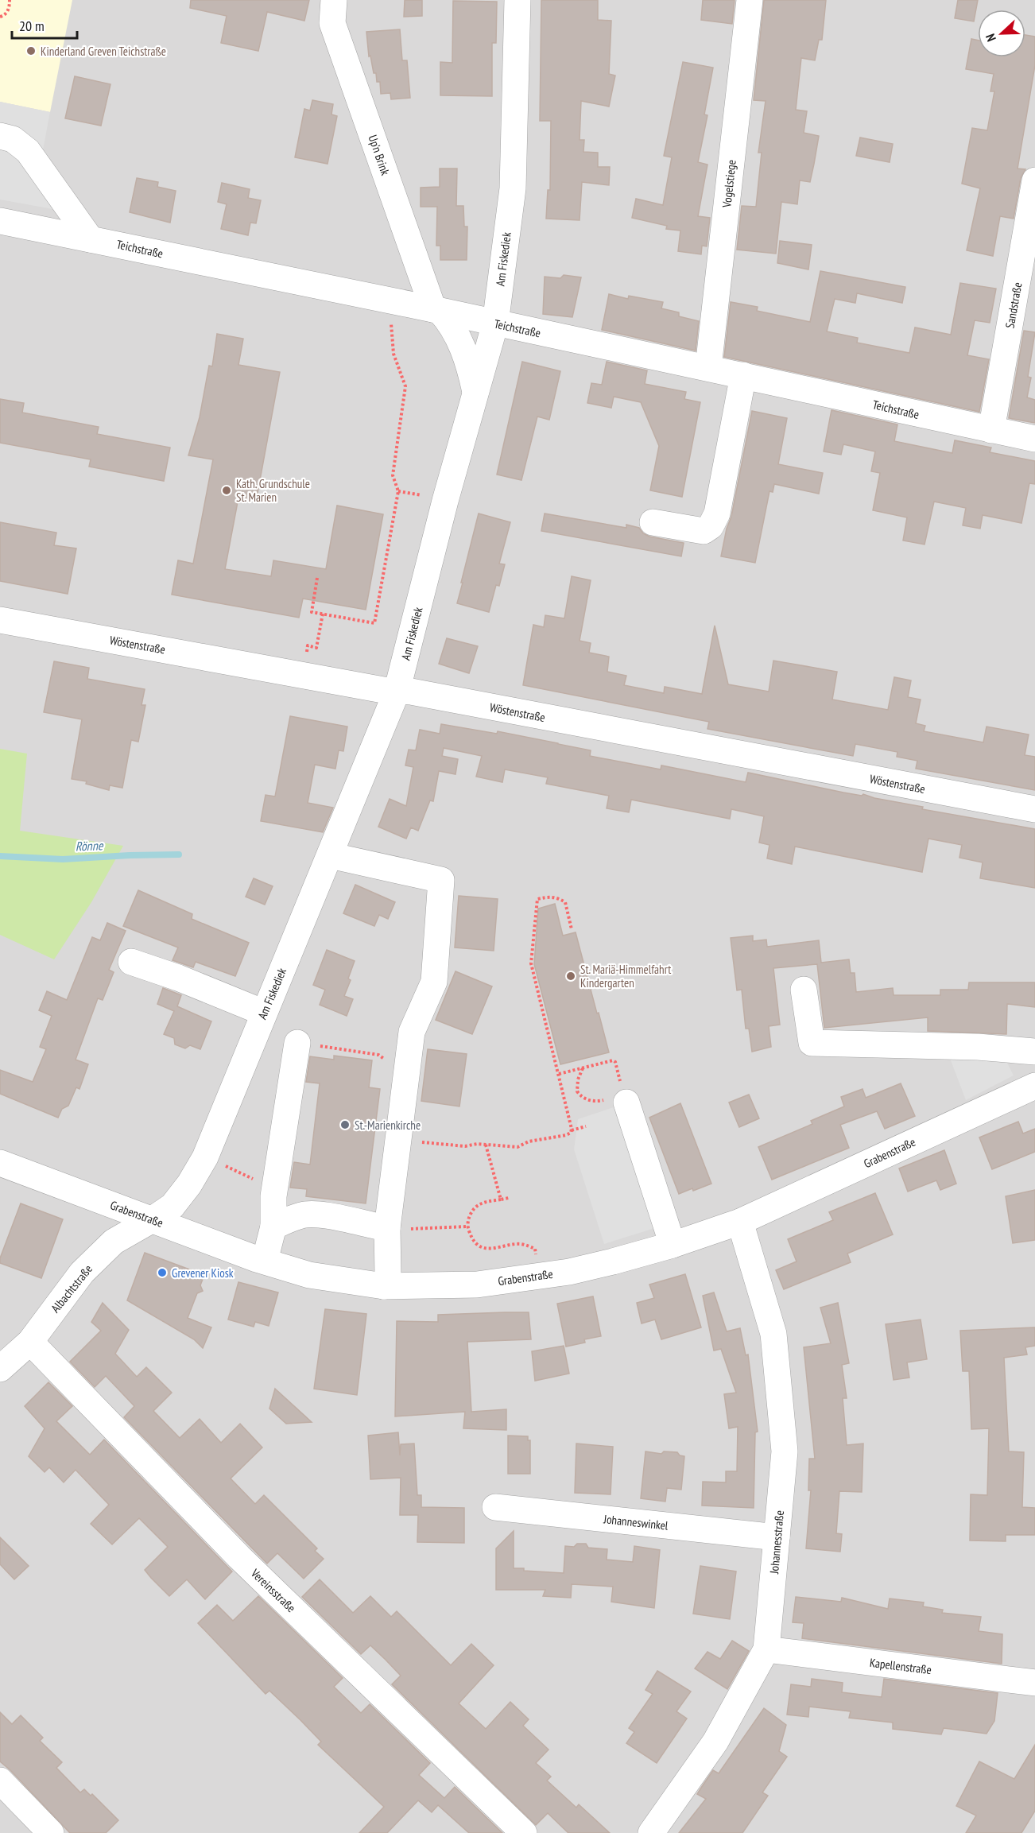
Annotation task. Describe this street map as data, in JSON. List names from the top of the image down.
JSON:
{
  "streets": {
    "street": [
      "Up'n Brink",
      "Vogelstiege",
      "Teichstraße",
      "Am Fiskediek",
      "Sandstraße",
      "Wöstenstraße",
      "Grabenstraße",
      "Albachtstraße",
      "Johanneswinkel",
      "Johannesstraße",
      "Vereinsstraße",
      "Kapellenstraße"
    ]
  },
  "crossings": [
    ["Up'n Brink", "Teichstraße"],
    ["Up'n Brink", "Am Fiskediek"],
    ["Vogelstiege", "Teichstraße"],
    ["Teichstraße", "Am Fiskediek"],
    ["Teichstraße", "Sandstraße"],
    ["Am Fiskediek", "Wöstenstraße"],
    ["Am Fiskediek", "Grabenstraße"],
    ["Am Fiskediek", "Albachtstraße"],
    ["Grabenstraße", "Albachtstraße"],
    ["Grabenstraße", "Johannesstraße"],
    ["Albachtstraße", "Vereinsstraße"],
    ["Johanneswinkel", "Johannesstraße"],
    ["Johannesstraße", "Kapellenstraße"]
  ],
  "water": ["Rönne"],
  "places": [
    "Kinderland Greven Teichstraße",
    "Kath. Grundschule St. Marien",
    "St. Mariä-Himmelfahrt Kindergarten",
    "St.-Marienkirche",
    "Grevener Kiosk"
  ],
  "scale_bar": "20 m",
  "north": "left"
}
